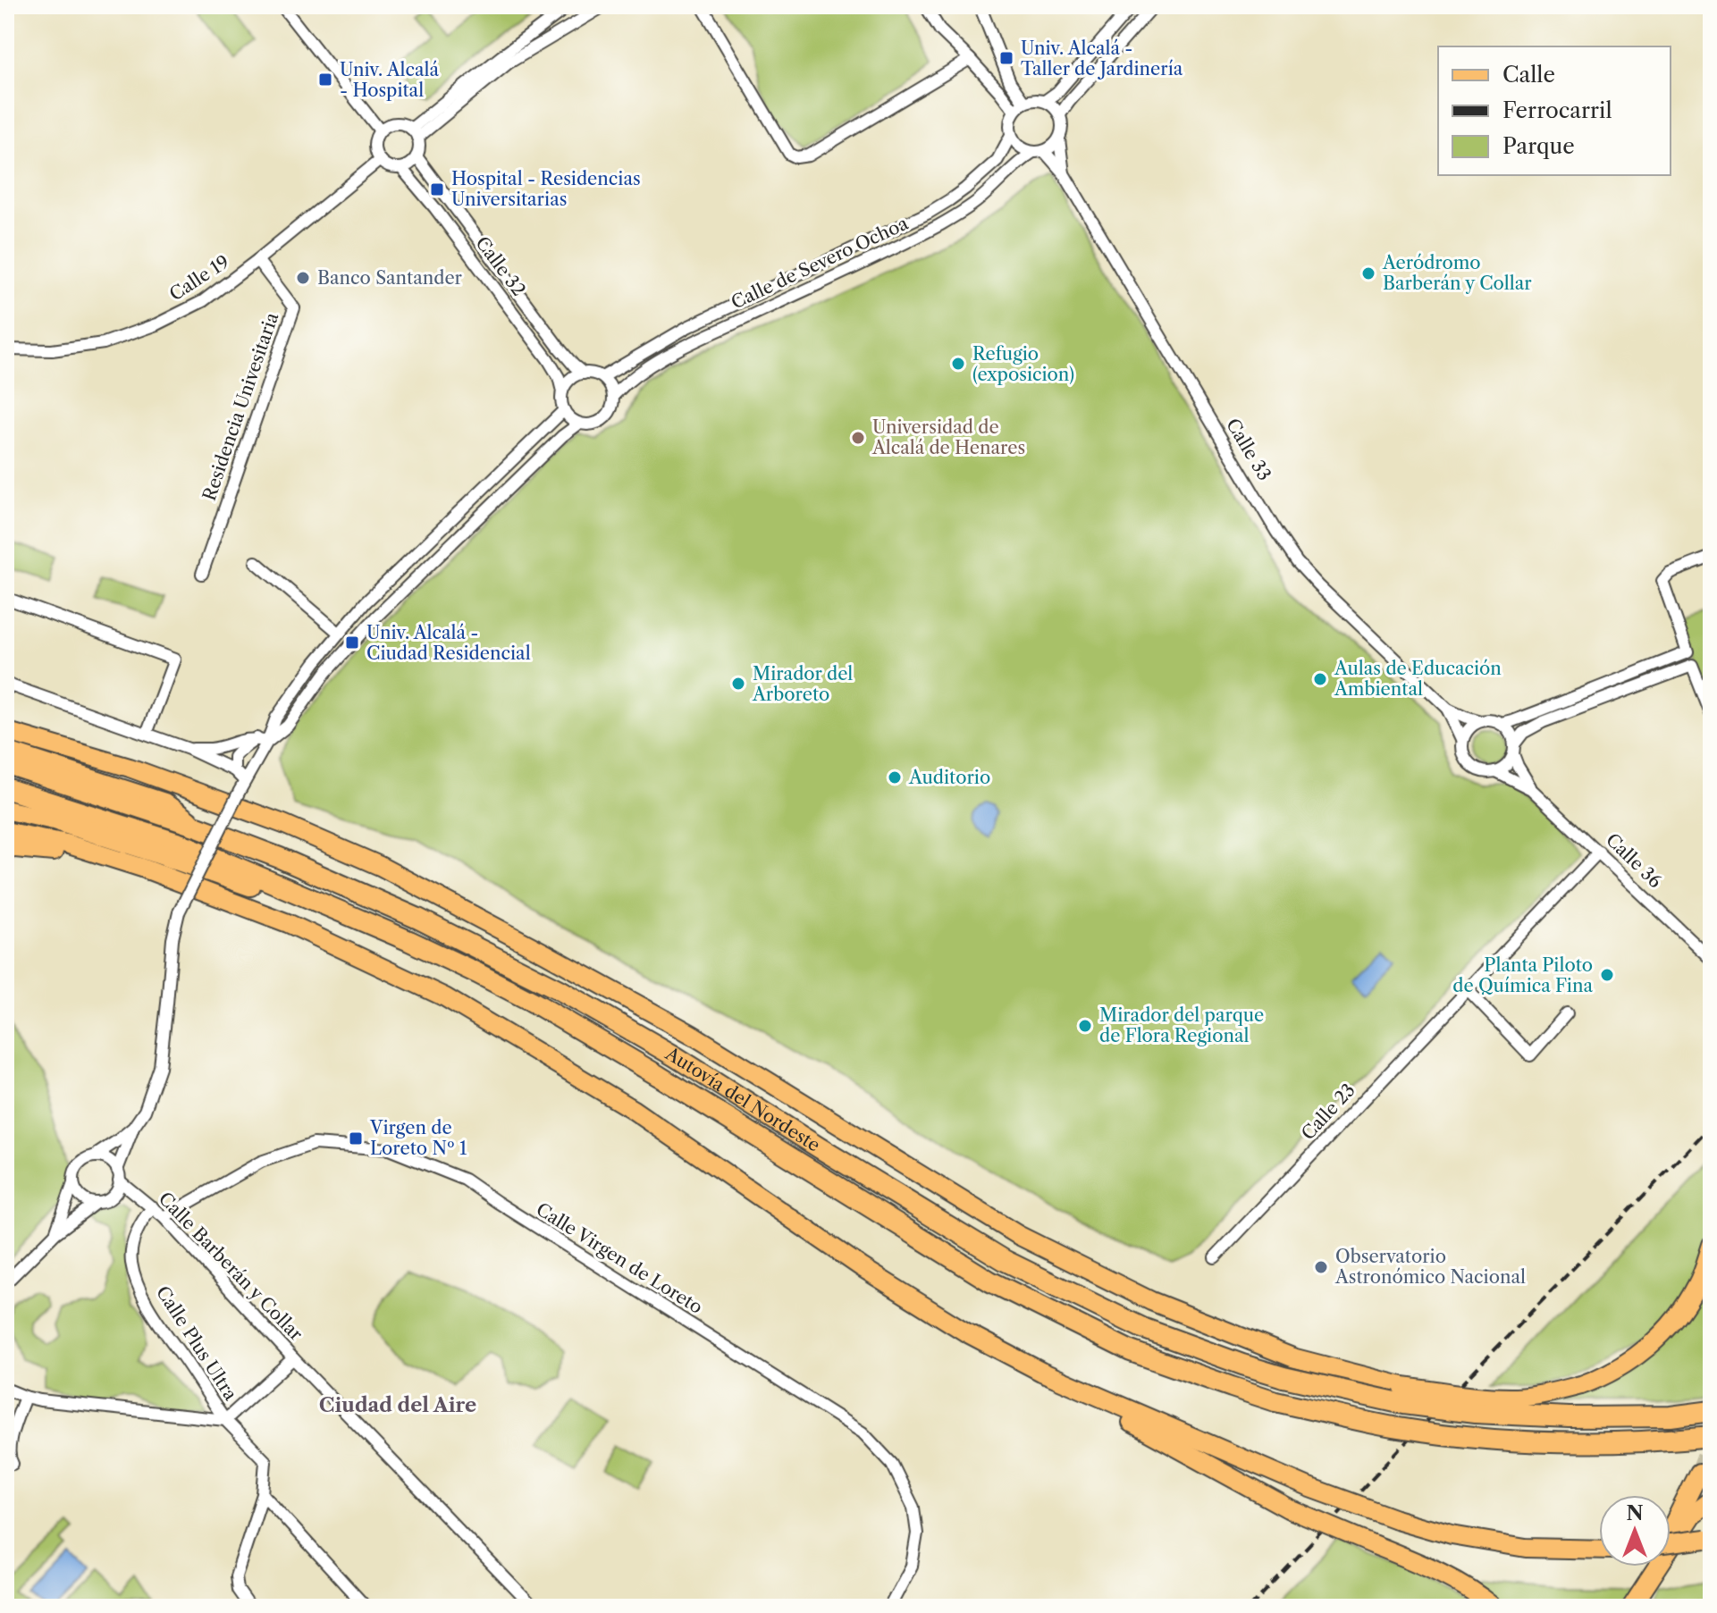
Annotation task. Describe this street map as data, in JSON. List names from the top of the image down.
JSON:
{
  "streets": {
    "highway": ["Autovía del Nordeste"],
    "street": [
      "Calle de Severo Ochoa",
      "Calle 32",
      "Calle 19",
      "Residencia Univesitaria",
      "Calle 33",
      "Calle 36",
      "Calle 23",
      "Calle Virgen de Loreto",
      "Calle Barberán y Collar",
      "Calle Plus Ultra"
    ]
  },
  "crossings": [
    ["Calle de Severo Ochoa", "Calle 32"],
    ["Calle de Severo Ochoa", "Calle 33"],
    ["Calle 32", "Calle 19"],
    ["Calle 19", "Residencia Univesitaria"],
    ["Calle 33", "Calle 36"],
    ["Calle 36", "Calle 23"],
    ["Calle Virgen de Loreto", "Calle Barberán y Collar"],
    ["Calle Barberán y Collar", "Calle Plus Ultra"]
  ],
  "districts": ["Ciudad del Aire"],
  "places": {
    "transit": [
      "Univ. Alcalá - Taller de Jardinería",
      "Univ. Alcalá - Hospital",
      "Hospital - Residencias Universitarias",
      "Univ. Alcalá - Ciudad Residencial",
      "Virgen de Loreto Nº 1"
    ],
    "other": [
      "Aeródromo Barberán y Collar",
      "Banco Santander",
      "Refugio (exposicion)",
      "Universidad de Alcalá de Henares",
      "Aulas de Educación Ambiental",
      "Mirador del Arboreto",
      "Auditorio",
      "Planta Piloto de Química Fina",
      "Mirador del parque de Flora Regional",
      "Observatorio Astronómico Nacional"
    ]
  },
  "legend": ["Calle", "Ferrocarril", "Parque"],
  "north": "top"
}
